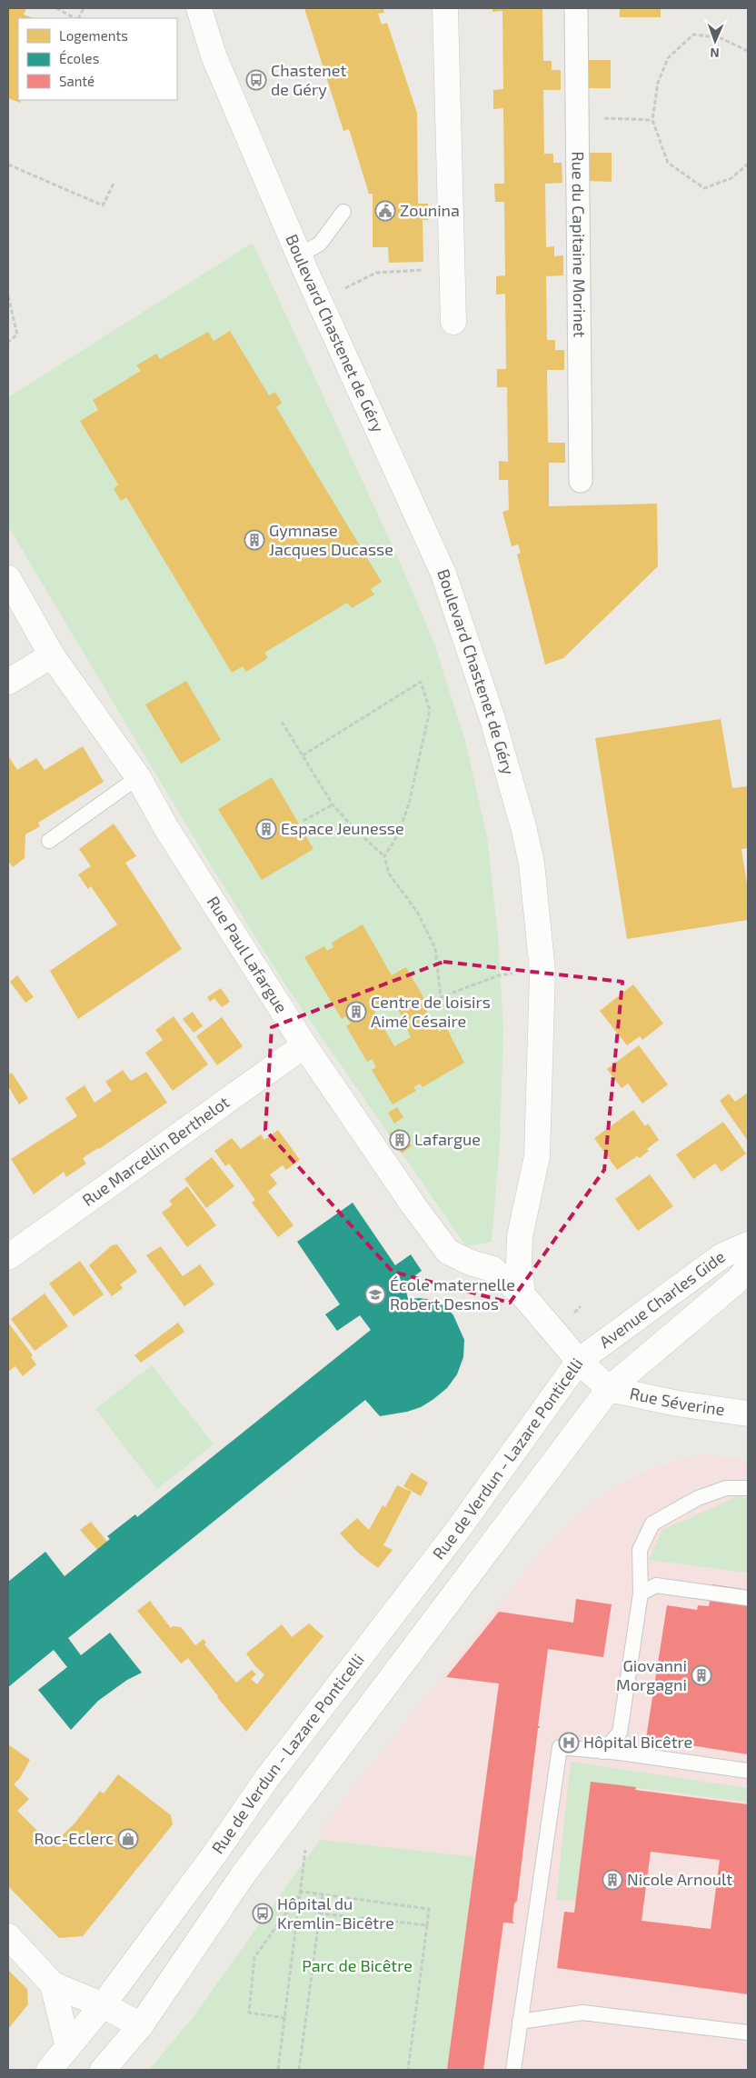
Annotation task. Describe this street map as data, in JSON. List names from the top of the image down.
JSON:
{
  "streets": {
    "street": [
      "Rue du Capitaine Morinet",
      "Boulevard Chastenet de Géry",
      "Rue Paul Lafargue",
      "Rue Marcellin Berthelot",
      "Avenue Charles Gide",
      "Rue Séverine",
      "Rue de Verdun - Lazare Ponticelli"
    ]
  },
  "crossings": [
    ["Boulevard Chastenet de Géry", "Rue Paul Lafargue"],
    ["Rue Paul Lafargue", "Rue Marcellin Berthelot"],
    ["Avenue Charles Gide", "Rue Séverine"],
    ["Avenue Charles Gide", "Rue de Verdun - Lazare Ponticelli"],
    ["Rue Séverine", "Rue de Verdun - Lazare Ponticelli"]
  ],
  "parks": ["Parc de Bicêtre"],
  "places": {
    "bus stop": ["Chastenet de Géry", "Hôpital du Kremlin-Bicêtre"],
    "public building": ["Zounina"],
    "building": [
      "Gymnase Jacques Ducasse",
      "Espace Jeunesse",
      "Centre de loisirs Aimé Césaire",
      "Lafargue",
      "Giovanni Morgagni",
      "Nicole Arnoult"
    ],
    "school or university": ["École maternelle Robert Desnos"],
    "hospital": ["Hôpital Bicêtre"],
    "shop": ["Roc-Eclerc"]
  },
  "legend": ["Logements", "Écoles", "Santé"],
  "north": "bottom"
}
